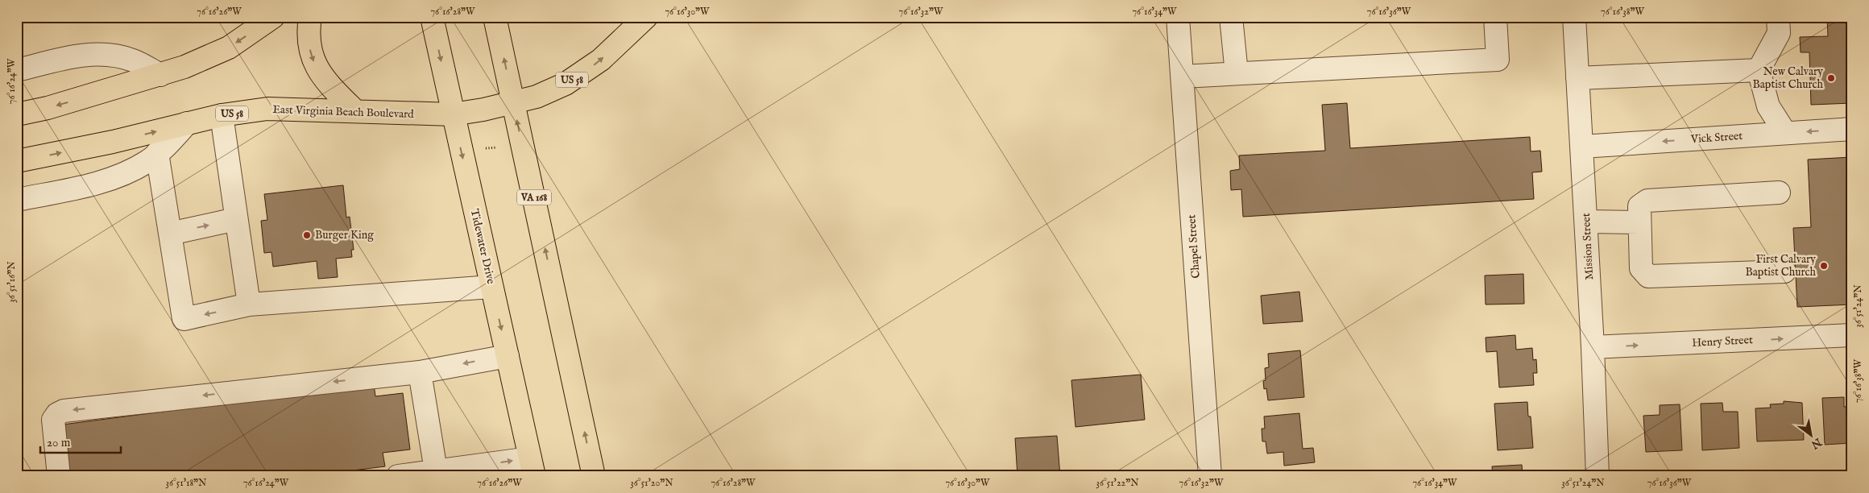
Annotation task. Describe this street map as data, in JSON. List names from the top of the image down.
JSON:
{
  "streets": {
    "main road": [
      "US 58",
      "East Virginia Beach Boulevard",
      "VA 168",
      "Tidewater Drive"
    ],
    "street": [
      "Vick Street",
      "Chapel Street",
      "Mission Street",
      "Henry Street"
    ]
  },
  "crossings": [
    ["East Virginia Beach Boulevard", "VA 168"],
    ["East Virginia Beach Boulevard", "Tidewater Drive"],
    ["Vick Street", "Mission Street"],
    ["Mission Street", "Henry Street"]
  ],
  "one_way": ["Henry Street"],
  "places": ["New Calvary Baptist Church", "Burger King", "First Calvary Baptist Church"],
  "scale_bar": "20 m",
  "north": "bottom right",
  "coordinates": [
    "76°16'26\"W",
    "76°16'28\"W",
    "76°16'30\"W",
    "76°16'32\"W",
    "76°16'34\"W",
    "76°16'36\"W",
    "76°16'38\"W",
    "76°16'24\"W",
    "36°51'16\"N",
    "36°51'24\"N",
    "36°51'18\"N",
    "36°51'20\"N",
    "36°51'22\"N"
  ]
}
